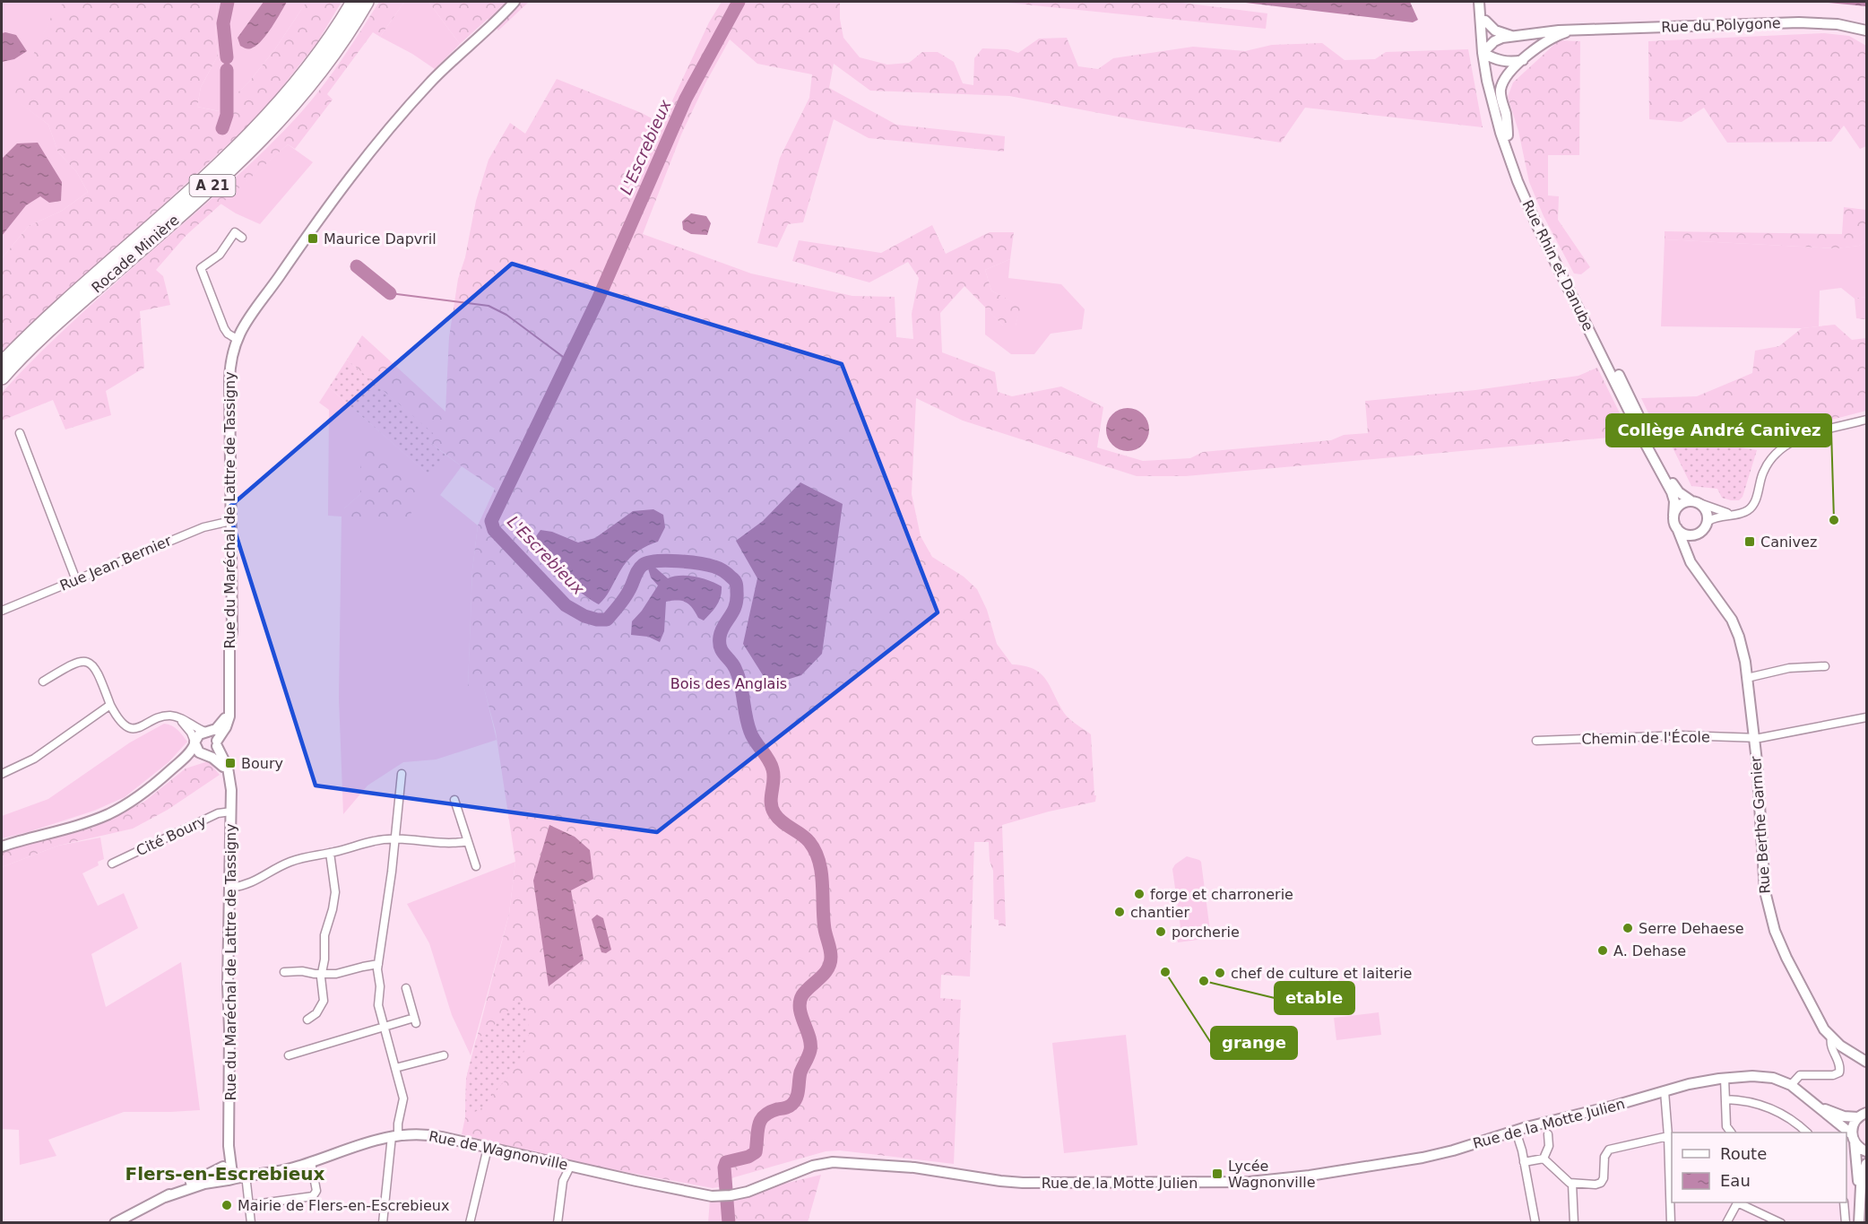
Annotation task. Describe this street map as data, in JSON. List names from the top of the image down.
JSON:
{
  "streets": {
    "highway": ["A 21", "Rocade Minière"],
    "street": [
      "Rue du Polygone",
      "Rue Rhin et Danube",
      "Rue du Maréchal de Lattre de Tassigny",
      "Rue Jean Bernier",
      "Chemin de l'École",
      "Rue Berthe Garnier",
      "Cité Boury",
      "Rue de la Motte Julien",
      "Rue de Wagnonville"
    ]
  },
  "crossings": [
    ["Rue du Polygone", "Rue Rhin et Danube"],
    ["Rue Rhin et Danube", "Rue Berthe Garnier"],
    ["Rue du Maréchal de Lattre de Tassigny", "Rue Jean Bernier"],
    ["Rue du Maréchal de Lattre de Tassigny", "Cité Boury"],
    ["Rue du Maréchal de Lattre de Tassigny", "Rue de Wagnonville"],
    ["Chemin de l'École", "Rue Berthe Garnier"],
    ["Rue de la Motte Julien", "Rue de Wagnonville"]
  ],
  "districts": ["Flers-en-Escrebieux"],
  "water": ["L'Escrebieux"],
  "parks": ["Bois des Anglais"],
  "places": {
    "transit": [
      "Maurice Dapvril",
      "Canivez",
      "Boury",
      "Lycée Wagnonville"
    ],
    "other": [
      "Collège André Canivez",
      "forge et charronerie",
      "chantier",
      "Serre Dehaese",
      "porcherie",
      "A. Dehase",
      "grange",
      "chef de culture et laiterie",
      "etable",
      "Mairie de Flers-en-Escrebieux"
    ]
  },
  "legend": ["Route", "Eau"]
}
